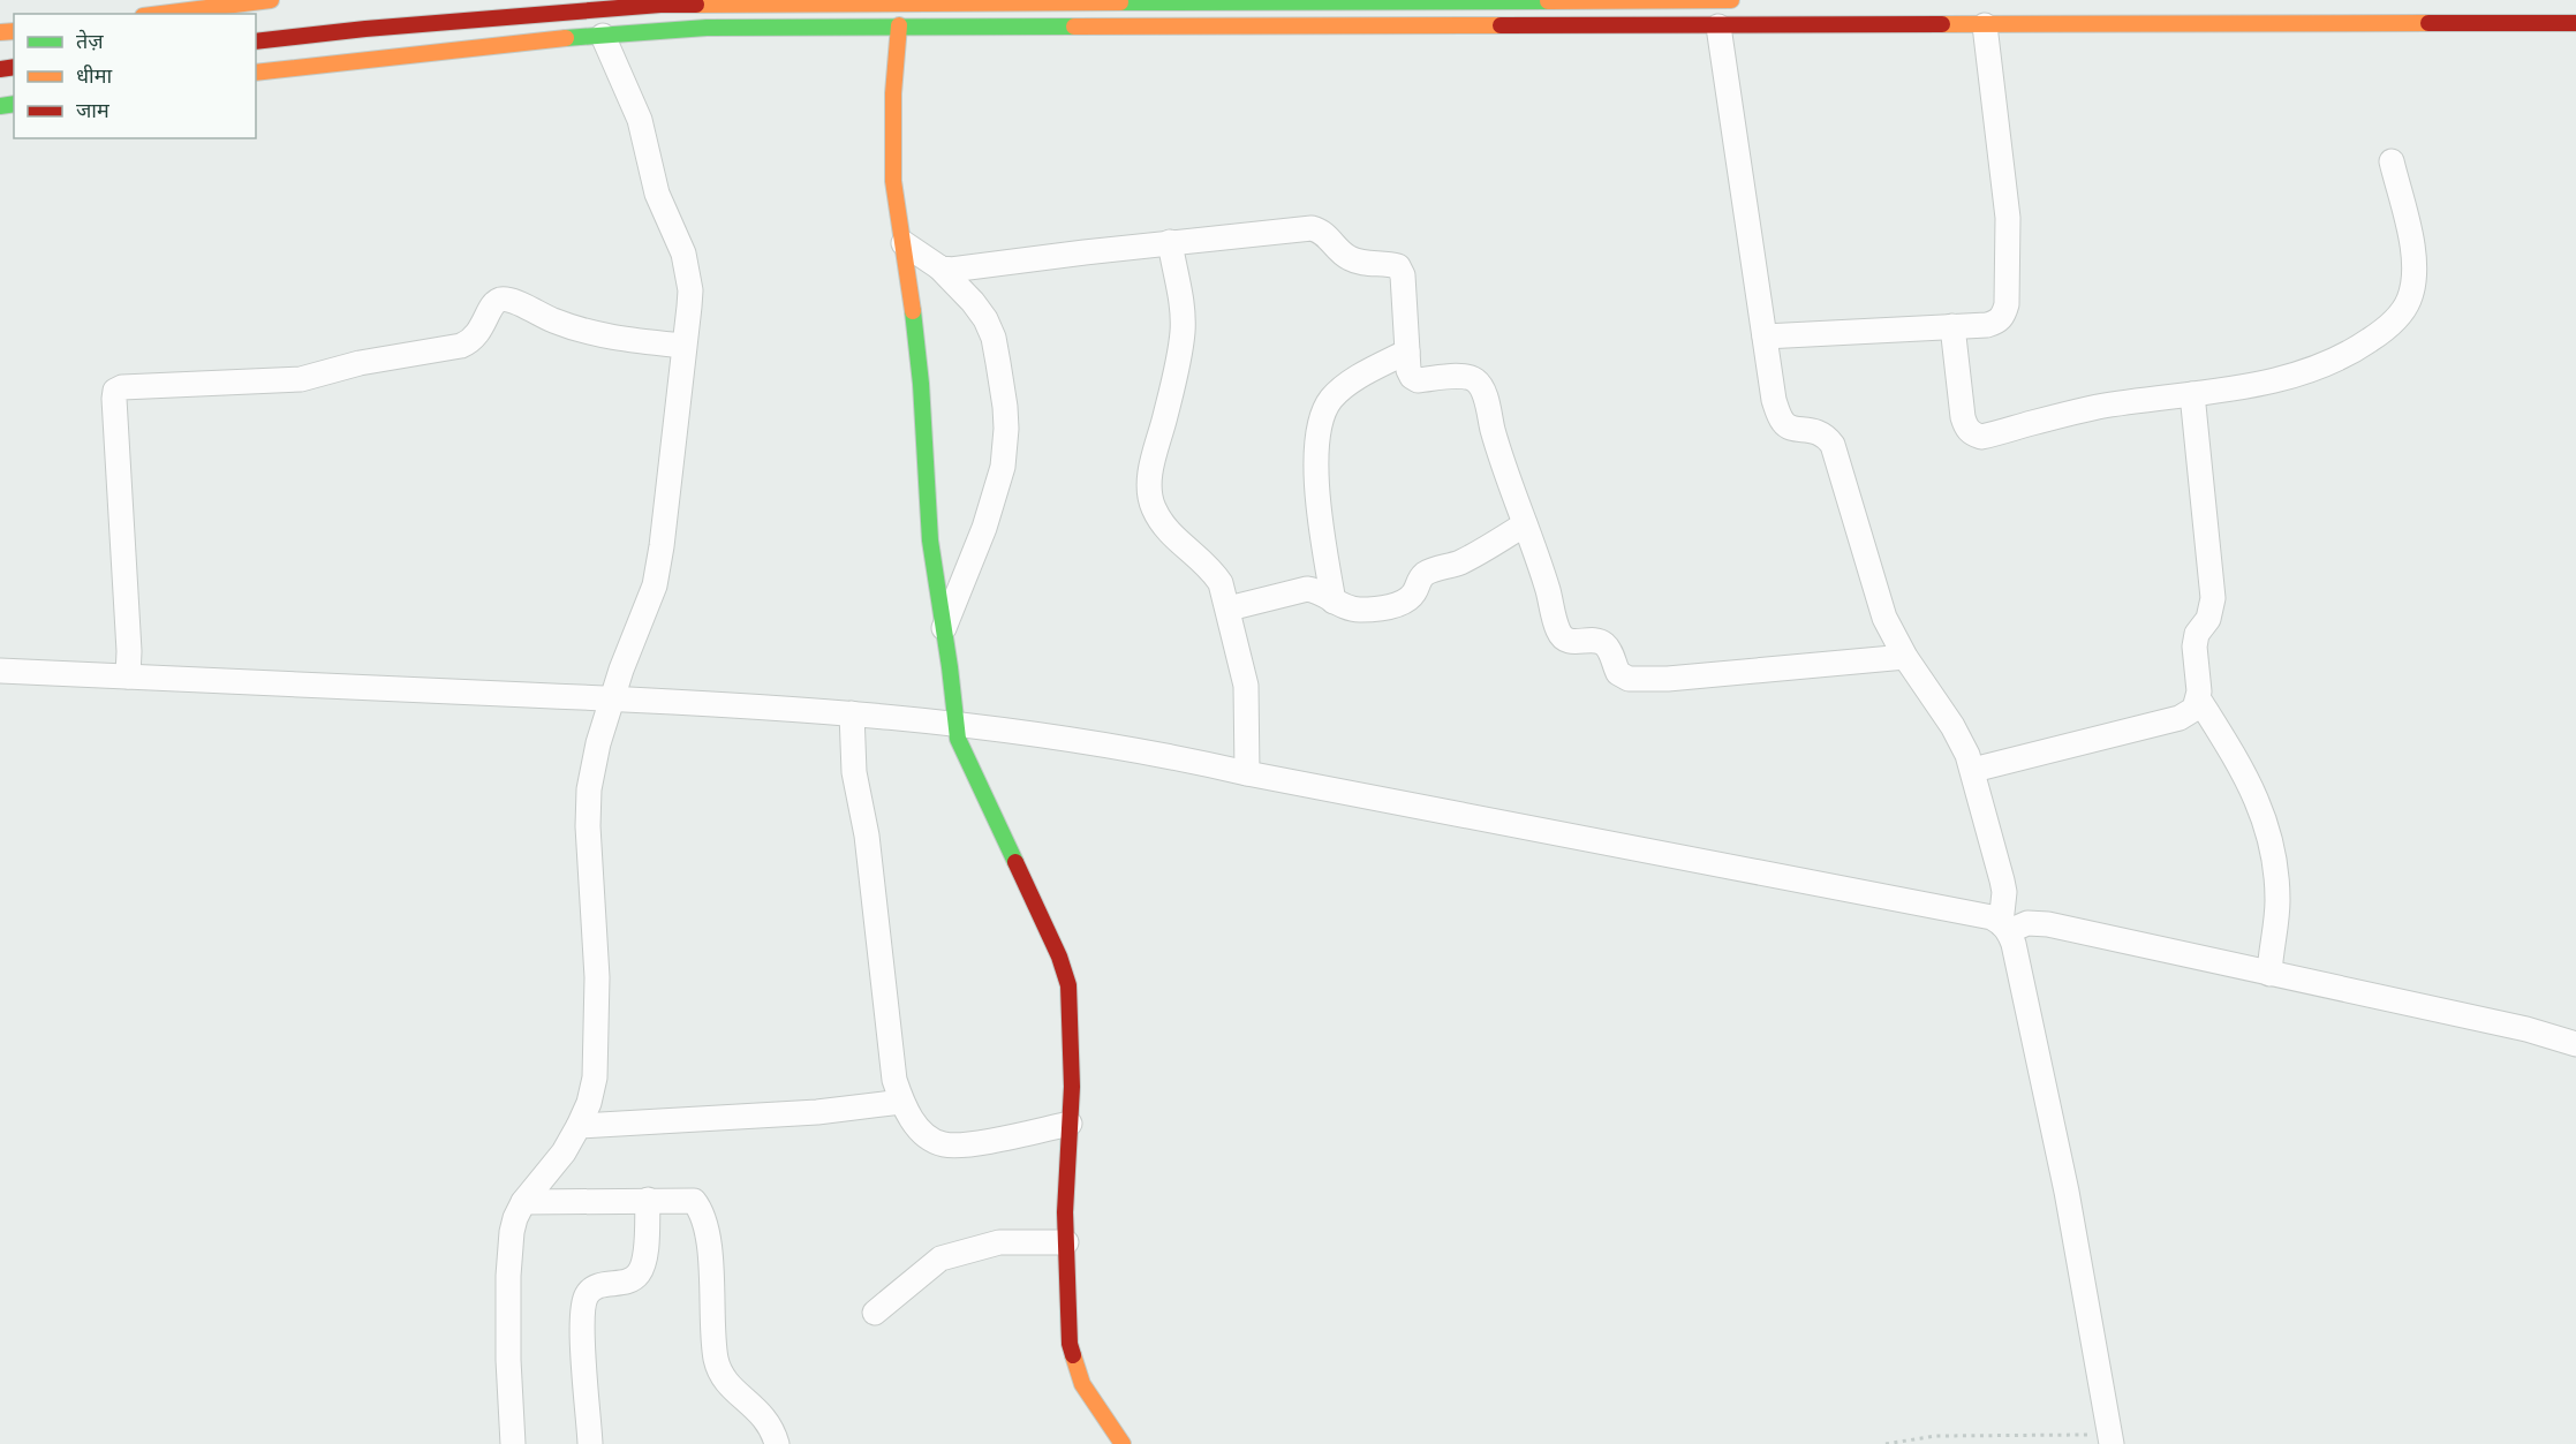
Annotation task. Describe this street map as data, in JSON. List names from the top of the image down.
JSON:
{
  "legend": ["तेज़", "धीमा", "जाम"]
}
